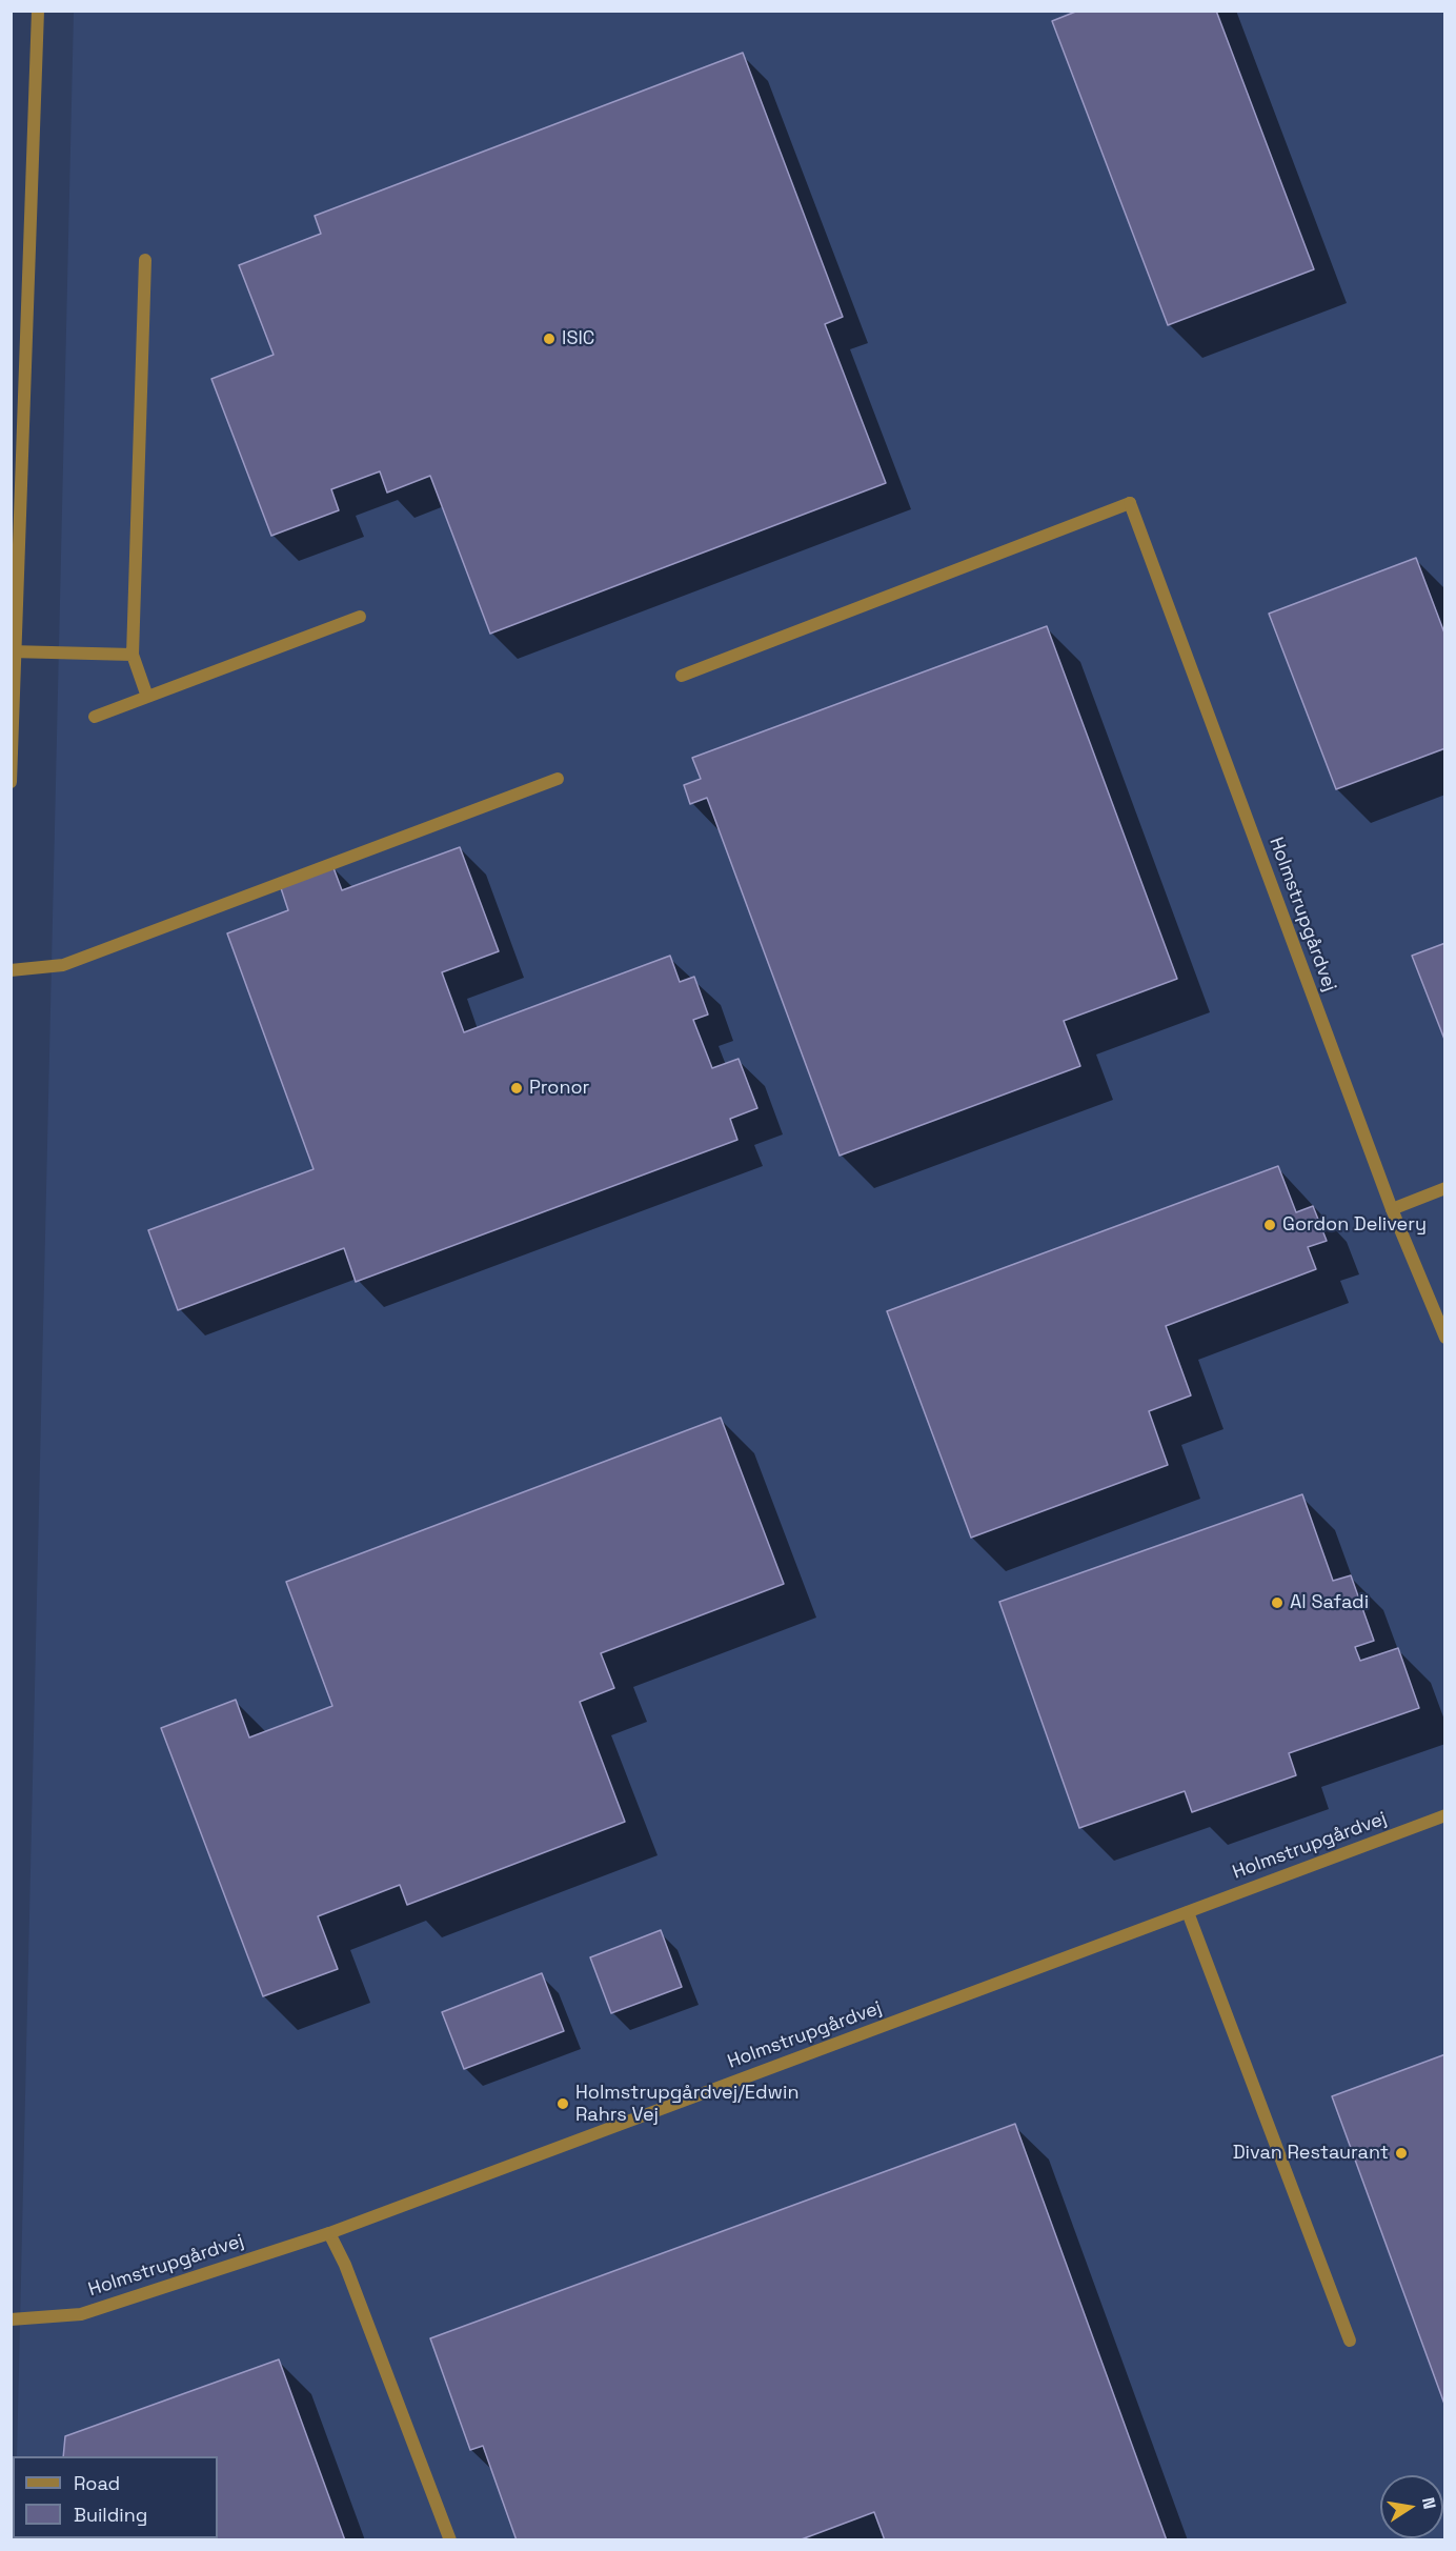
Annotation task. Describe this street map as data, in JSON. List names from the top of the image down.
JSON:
{
  "streets": {
    "street": ["Holmstrupgårdvej"]
  },
  "places": [
    "ISIC",
    "Pronor",
    "Gordon Delivery",
    "Al Safadi",
    "Holmstrupgårdvej/Edwin Rahrs Vej",
    "Divan Restaurant"
  ],
  "legend": ["Road", "Building"],
  "north": "right"
}
